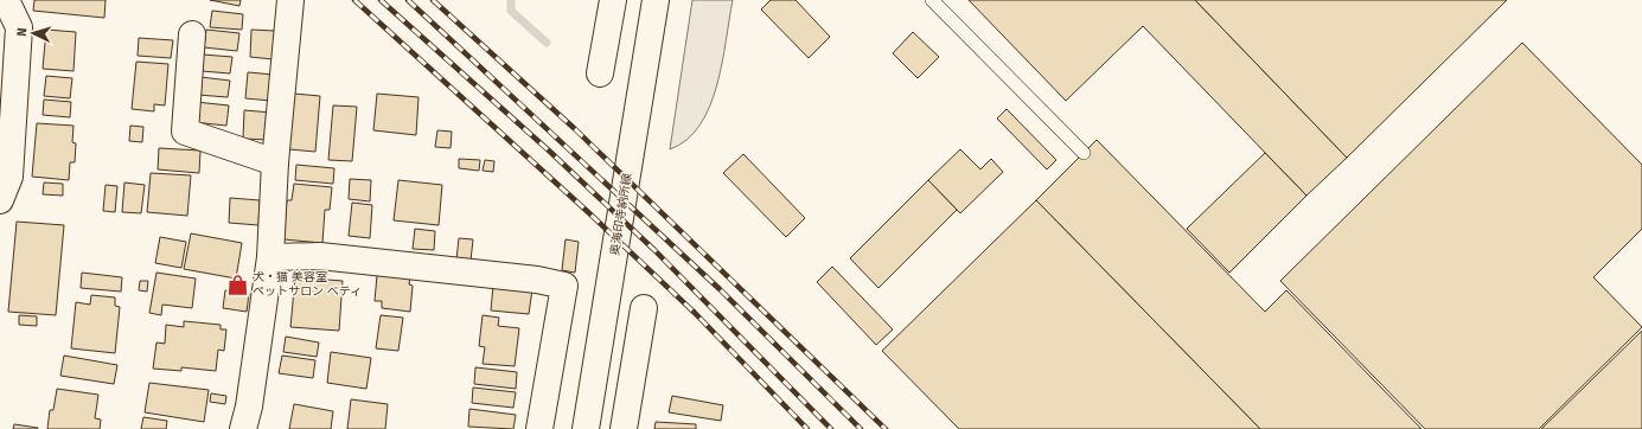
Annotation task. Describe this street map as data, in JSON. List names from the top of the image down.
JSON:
{
  "streets": {
    "street": ["奥海印寺納所線"]
  },
  "places": {
    "shop": ["犬・猫 美容室 ペットサロン ベティ"]
  },
  "north": "left"
}
